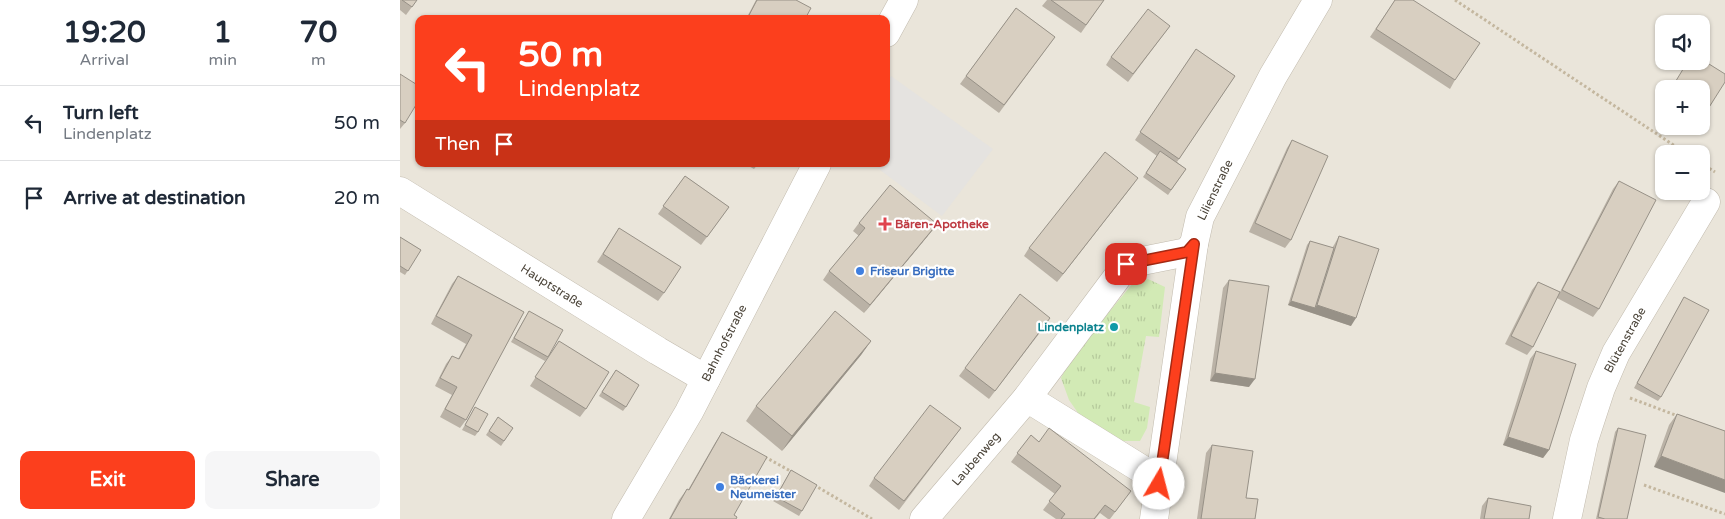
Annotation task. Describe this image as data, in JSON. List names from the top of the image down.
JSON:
{
  "streets": {
    "street": [
      "Lilienstraße",
      "Hauptstraße",
      "Blütenstraße",
      "Bahnhofstraße",
      "Laubenweg"
    ]
  },
  "crossings": [
    ["Hauptstraße", "Bahnhofstraße"]
  ],
  "places": {
    "health": ["Bären-Apotheke"],
    "other": ["Friseur Brigitte", "Lindenplatz", "Bäckerei Neumeister"]
  },
  "page": {
    "eta": [
      "19:20",
      "Arrival",
      "1",
      "min",
      "70",
      "m"
    ],
    "map_buttons": ["+", "−"],
    "turn": ["50 m", "Lindenplatz"],
    "list": [
      {
        "name": "Turn left",
        "note": "Lindenplatz",
        "value": "50 m"
      },
      {
        "name": "Arrive at destination",
        "value": "20 m"
      }
    ],
    "then": "Then",
    "buttons": ["Exit", "Share"]
  }
}
